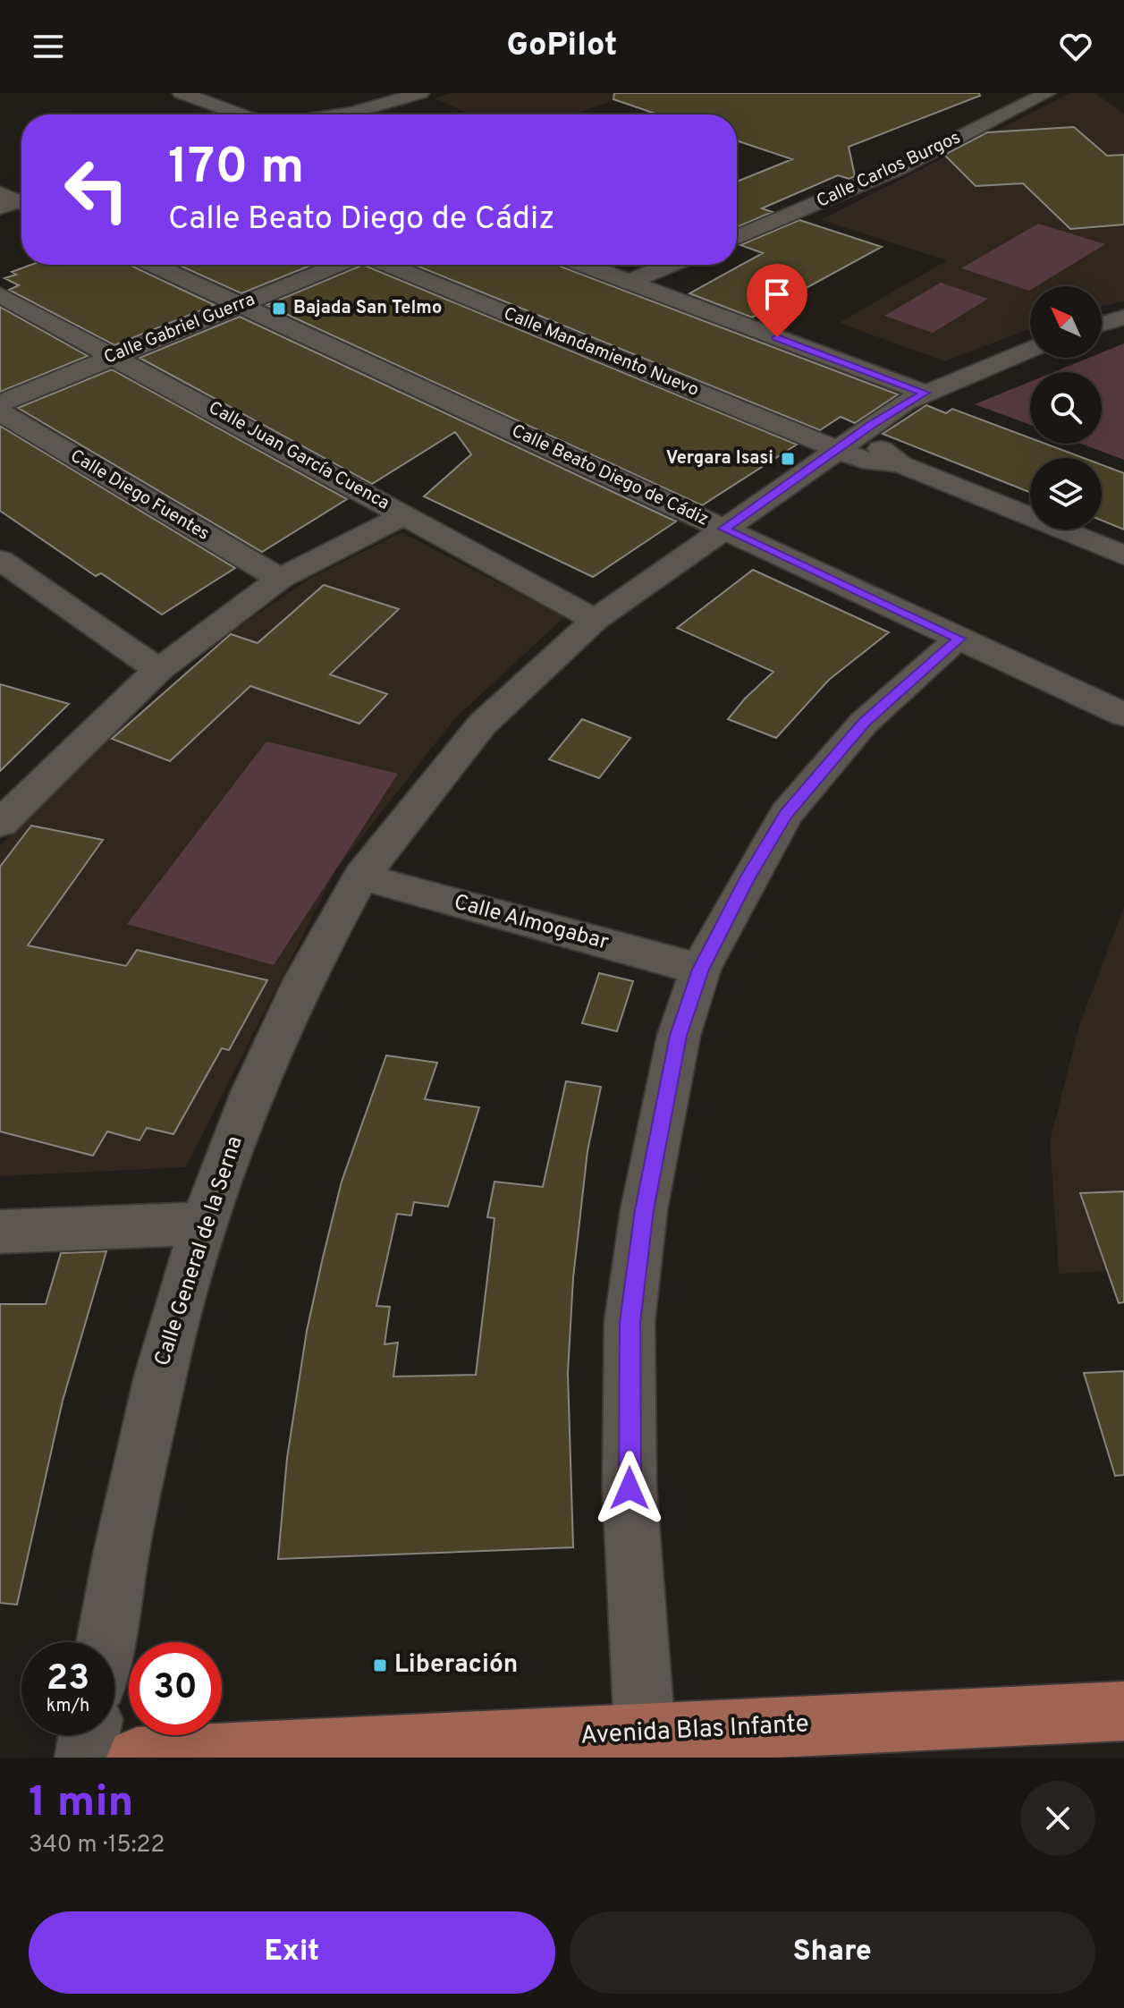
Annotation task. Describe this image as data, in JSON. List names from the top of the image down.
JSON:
{
  "streets": {
    "main road": ["Avenida Blas Infante"],
    "street": [
      "Calle Carlos Burgos",
      "Calle Gabriel Guerra",
      "Calle Mandamiento Nuevo",
      "Calle Juan García Cuenca",
      "Calle Beato Diego de Cádiz",
      "Calle Diego Fuentes",
      "Calle Almogabar",
      "Calle General de la Serna"
    ]
  },
  "crossings": [
    ["Calle Gabriel Guerra", "Calle Juan García Cuenca"],
    ["Calle Gabriel Guerra", "Calle Beato Diego de Cádiz"],
    ["Calle Mandamiento Nuevo", "Calle General de la Serna"],
    ["Calle Juan García Cuenca", "Calle General de la Serna"],
    ["Calle Beato Diego de Cádiz", "Calle General de la Serna"],
    ["Calle Almogabar", "Calle General de la Serna"]
  ],
  "places": {
    "transit": ["Bajada San Telmo", "Vergara Isasi", "Liberación"]
  },
  "north": "top left",
  "page": {
    "header": "GoPilot",
    "turn": ["170 m", "Calle Beato Diego de Cádiz"],
    "speed": "23 km/h",
    "limit": "30",
    "heading": ["1 min", "340 m · 15:22"],
    "buttons": ["Exit", "Share"]
  }
}
